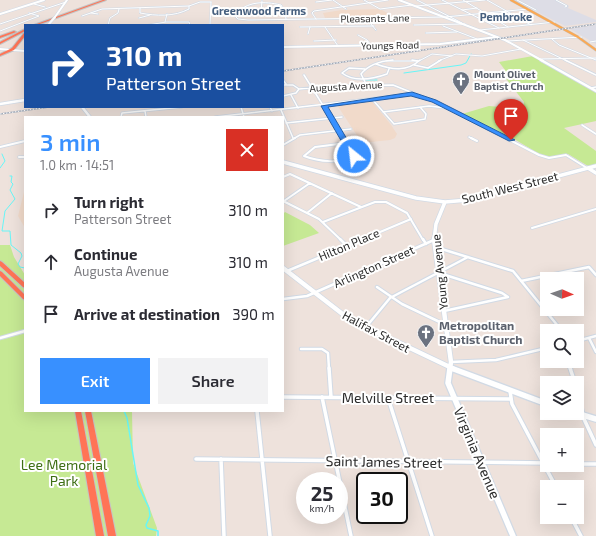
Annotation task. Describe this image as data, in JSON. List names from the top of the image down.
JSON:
{
  "streets": {
    "street": [
      "Pleasants Lane",
      "Youngs Road",
      "Augusta Avenue",
      "South West Street",
      "Hilton Place",
      "Arlington Street",
      "Young Avenue",
      "Halifax Street",
      "Melville Street",
      "Virginia Avenue",
      "Saint James Street"
    ]
  },
  "crossings": [
    ["Augusta Avenue", "South West Street"],
    ["South West Street", "Young Avenue"],
    ["Hilton Place", "Halifax Street"],
    ["Arlington Street", "Young Avenue"],
    ["Arlington Street", "Halifax Street"],
    ["Young Avenue", "Halifax Street"],
    ["Young Avenue", "Virginia Avenue"],
    ["Halifax Street", "Virginia Avenue"],
    ["Melville Street", "Virginia Avenue"],
    ["Virginia Avenue", "Saint James Street"]
  ],
  "districts": ["Greenwood Farms", "Pembroke"],
  "parks": ["Lee Memorial Park"],
  "places": {
    "church": ["Mount Olivet Baptist Church", "Metropolitan Baptist Church"]
  },
  "north": "right",
  "page": {
    "turn": ["310 m", "Patterson Street"],
    "heading": ["3 min", "1.0 km · 14:51"],
    "list": [
      {
        "name": "Turn right",
        "note": "Patterson Street",
        "value": "310 m"
      },
      {
        "name": "Continue",
        "note": "Augusta Avenue",
        "value": "310 m"
      },
      {
        "name": "Arrive at destination",
        "value": "390 m"
      }
    ],
    "map_buttons": ["+", "−"],
    "buttons": ["Exit", "Share"],
    "speed": "25 km/h",
    "limit": "30"
  }
}
